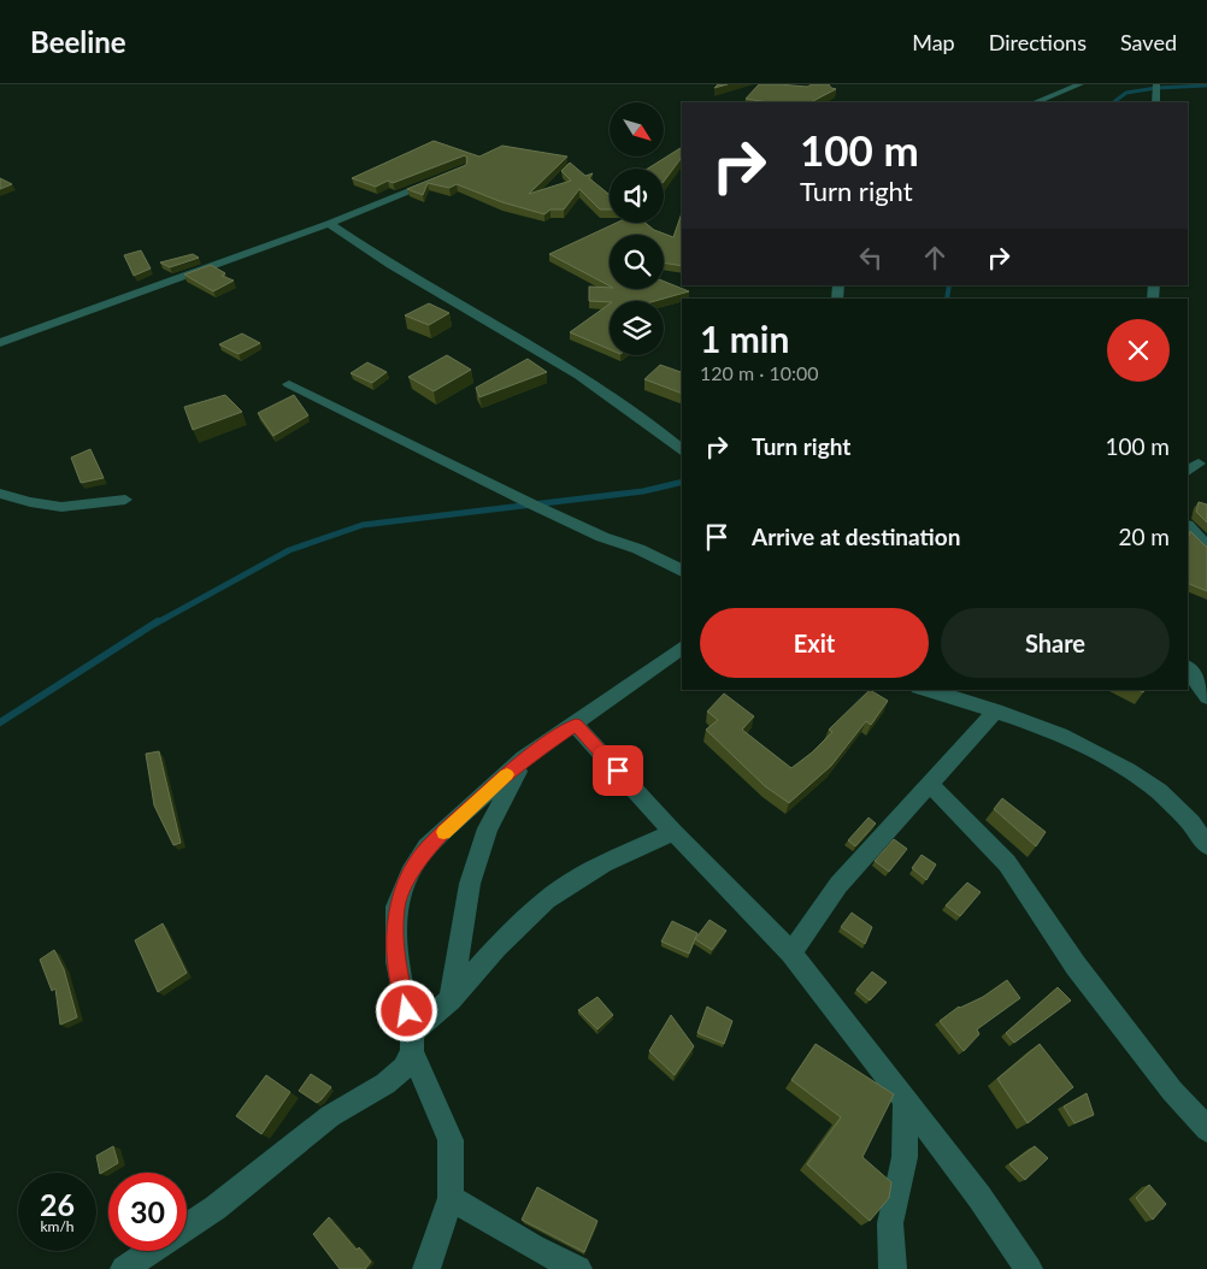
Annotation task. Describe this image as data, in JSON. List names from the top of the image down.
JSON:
{
  "north": "bottom right",
  "page": {
    "header": "Beeline",
    "nav": ["Map", "Directions", "Saved"],
    "turn": ["100 m", "Turn right"],
    "heading": ["1 min", "120 m · 10:00"],
    "list": [
      {
        "name": "Turn right",
        "value": "100 m"
      },
      {
        "name": "Arrive at destination",
        "value": "20 m"
      }
    ],
    "buttons": ["Exit", "Share"],
    "speed": "26 km/h",
    "limit": "30"
  }
}
